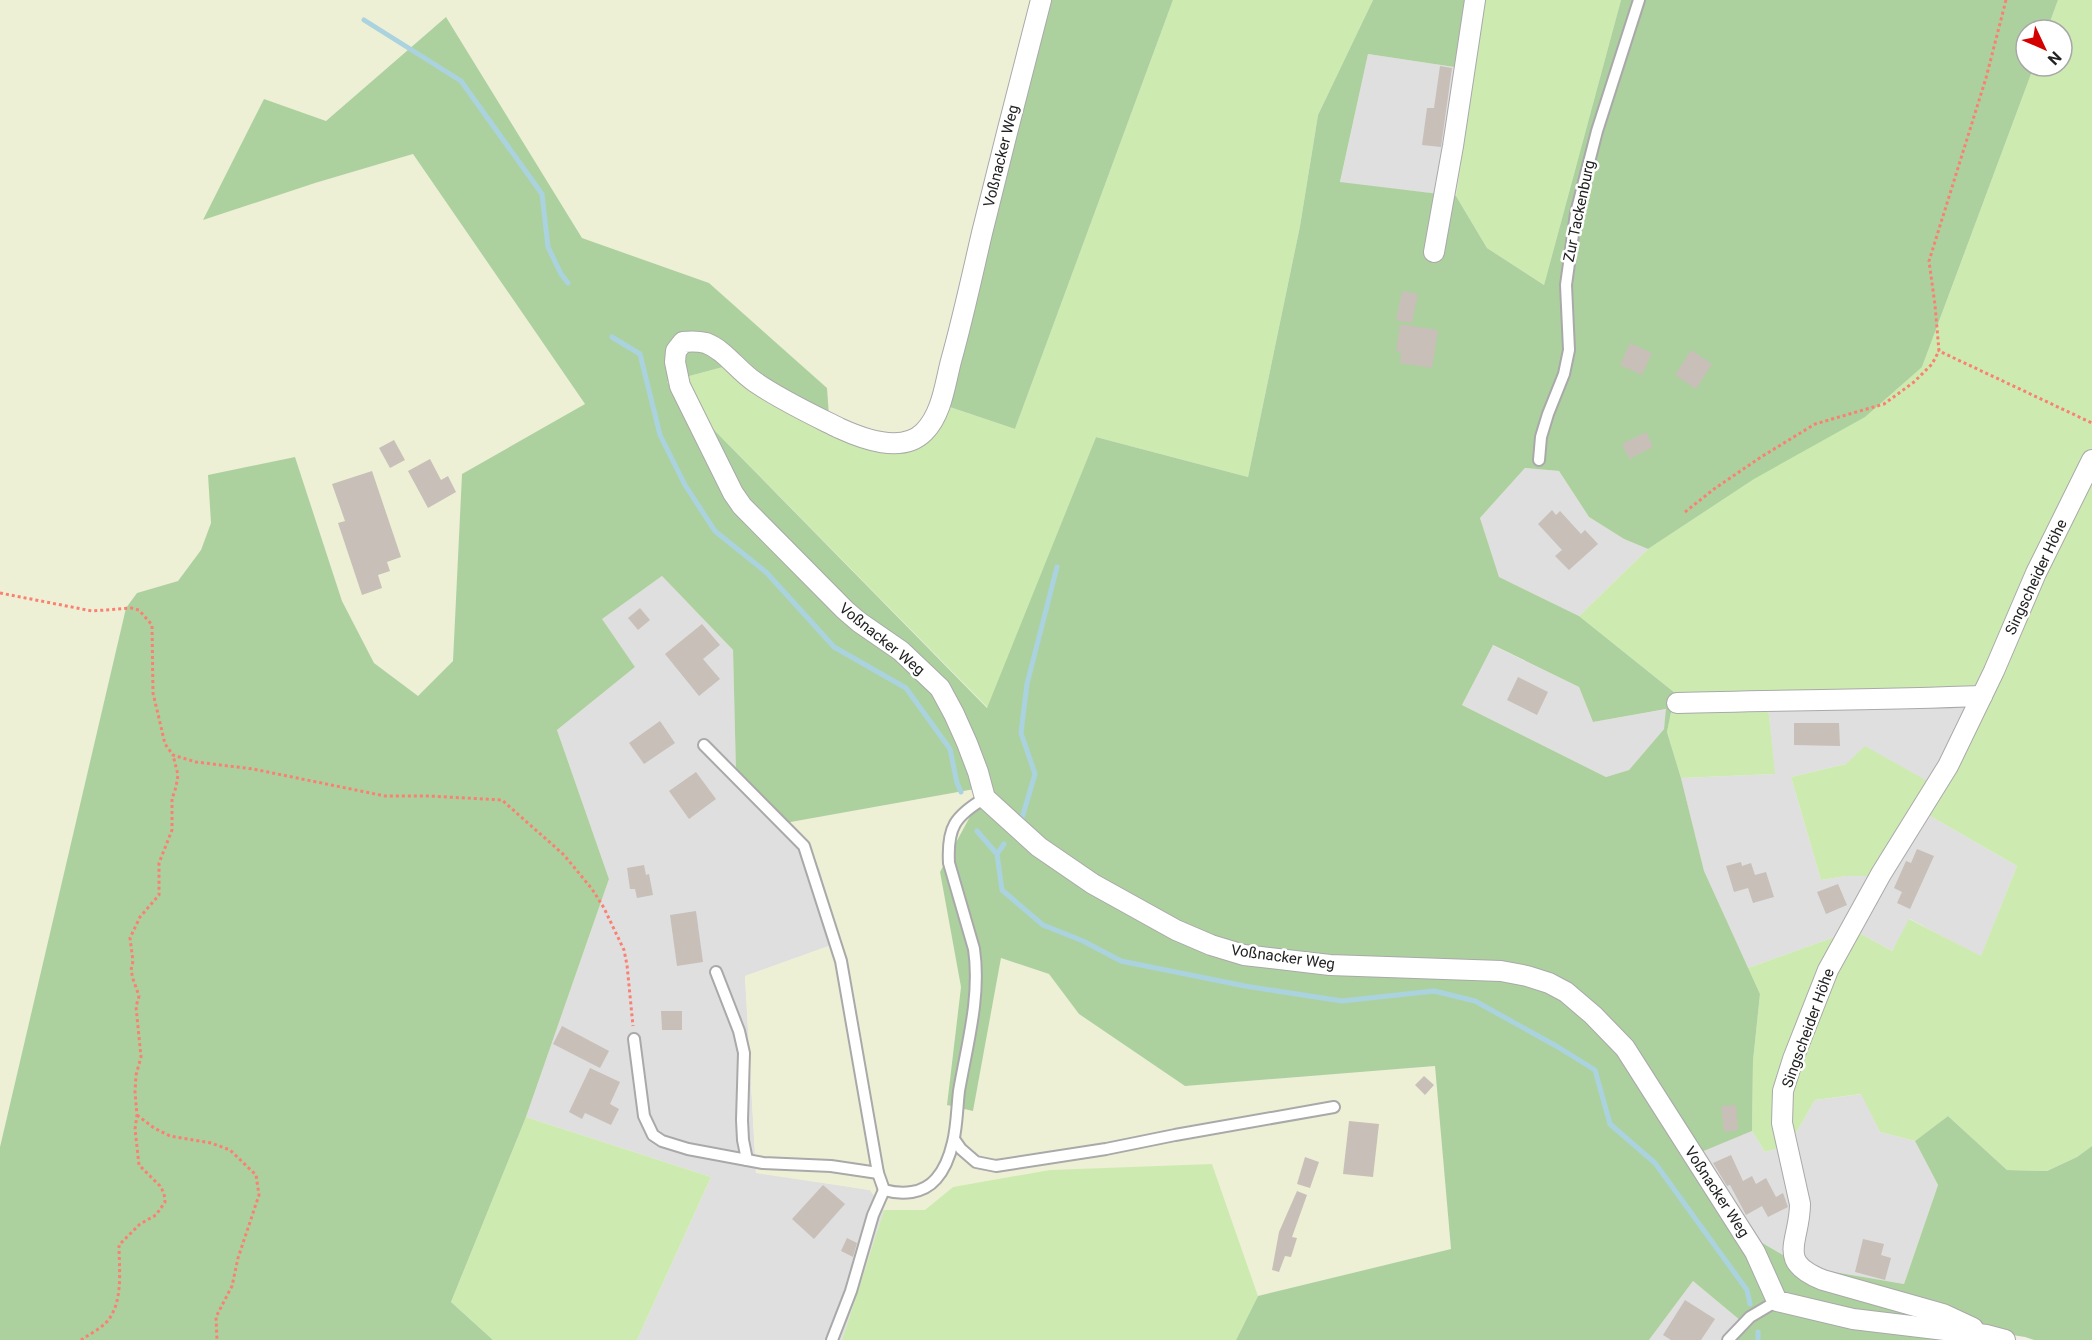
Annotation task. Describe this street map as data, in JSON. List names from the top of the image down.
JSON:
{
  "streets": {
    "street": ["Voßnacker Weg", "Singscheider Höhe"],
    "lane": ["Zur Tackenburg"]
  },
  "north": "bottom right"
}
